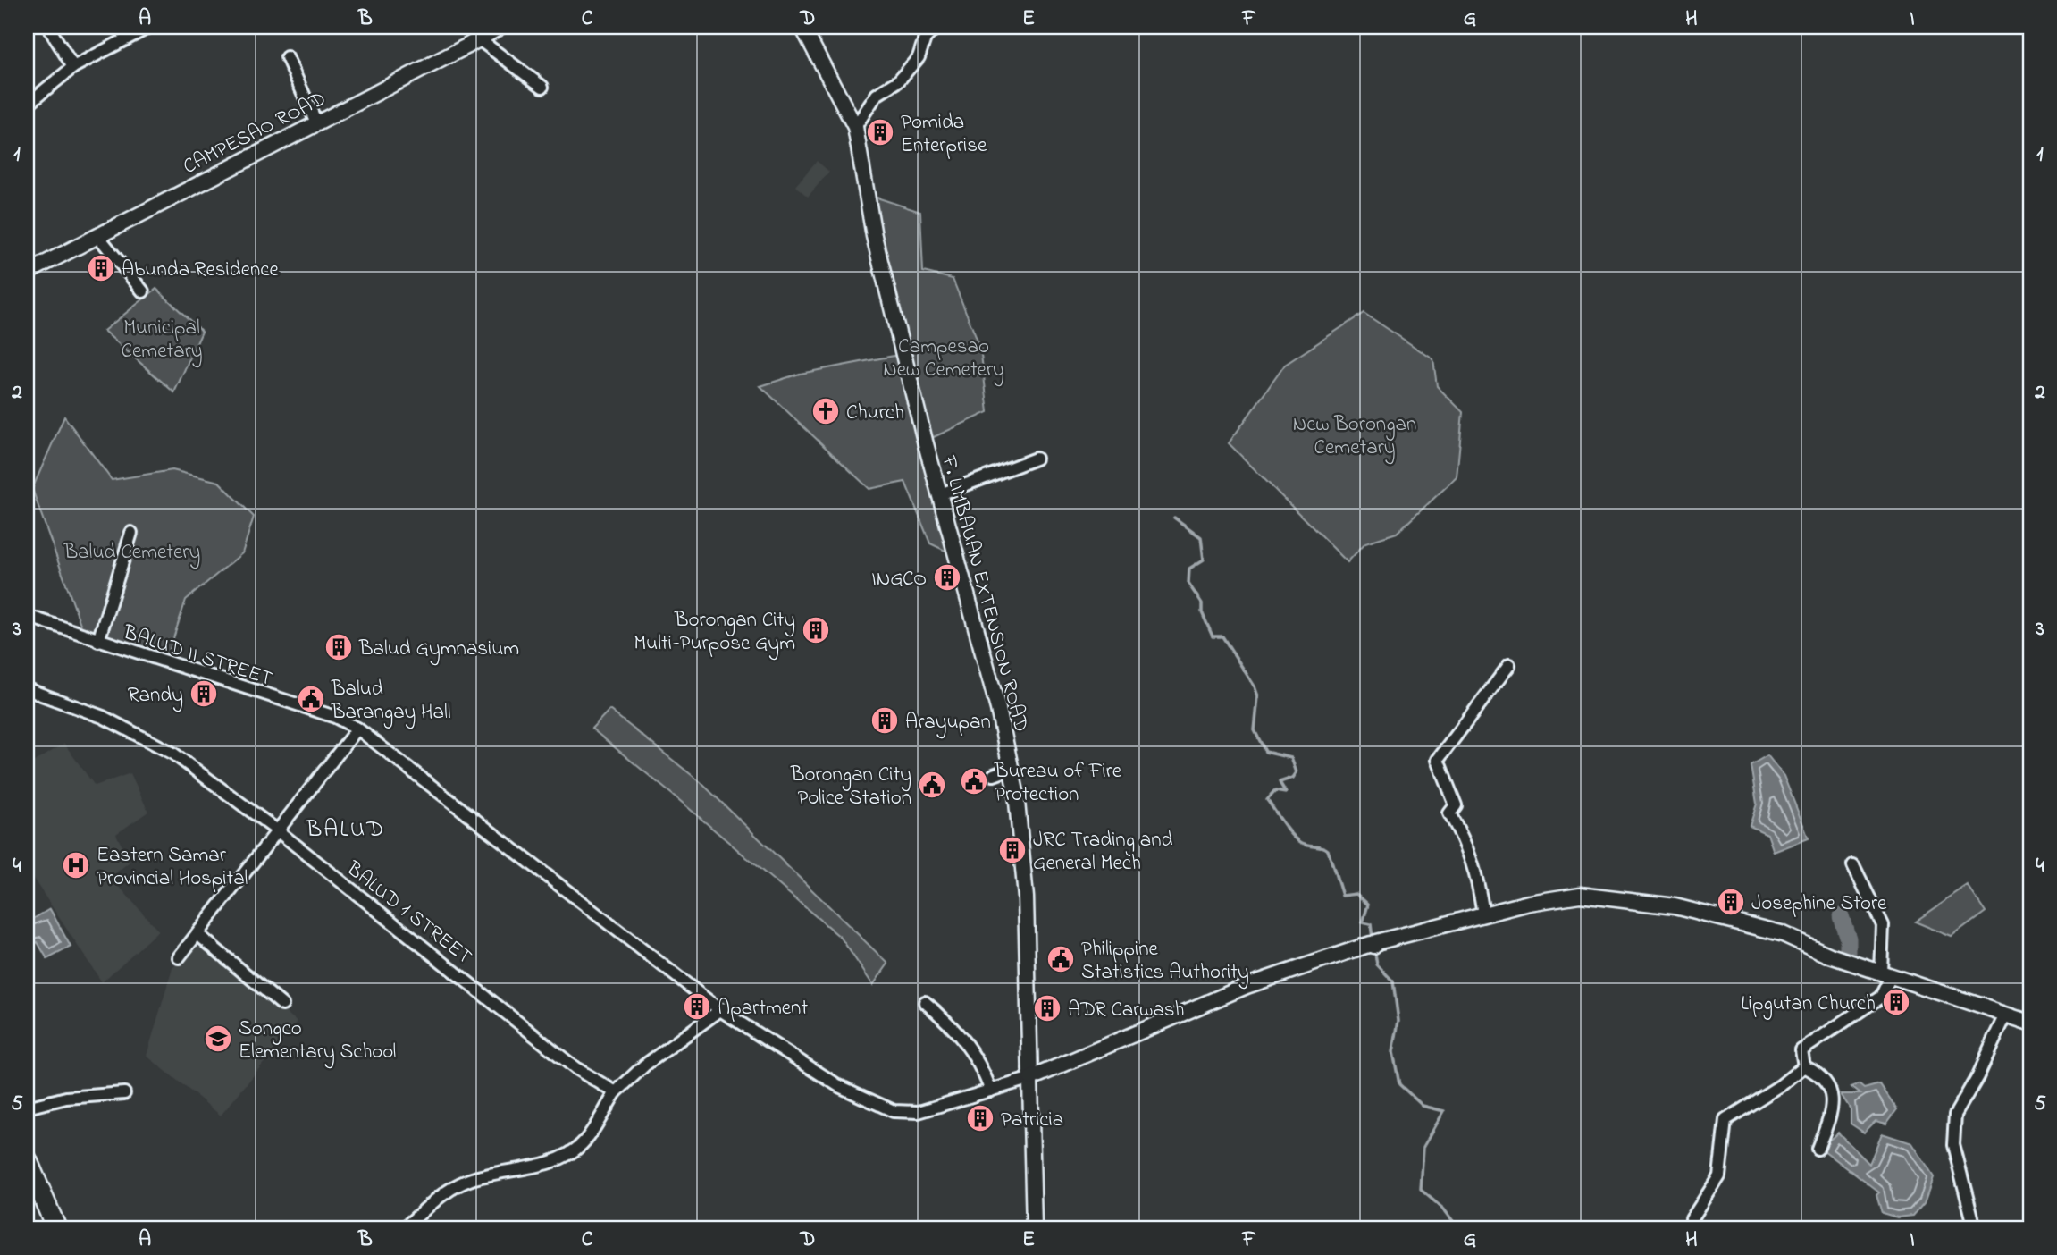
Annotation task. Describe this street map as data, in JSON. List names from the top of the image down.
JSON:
{
  "streets": {
    "street": [
      "CAMPESAO ROAD",
      "F. LIMBAUAN EXTENSION ROAD",
      "BALUD II STREET",
      "BALUD 1 STREET"
    ]
  },
  "crossings": [
    ["F. LIMBAUAN EXTENSION ROAD", "BALUD II STREET"]
  ],
  "districts": ["BALUD"],
  "parks": [
    "Municipal Cemetary",
    "Campesao New Cemetery",
    "New Borongan Cemetary",
    "Balud Cemetery"
  ],
  "places": {
    "building": [
      "Pomida Enterprise",
      "Abunda Residence",
      "INGCO",
      "Borongan City Multi-Purpose Gym",
      "Balud Gymnasium",
      "Randy",
      "Arayupan",
      "JRC Trading and General Mech",
      "Josephine Store",
      "Lipgutan Church",
      "Apartment",
      "ADR Carwash",
      "Patricia"
    ],
    "church": ["Church"],
    "public building": [
      "Balud Barangay Hall",
      "Bureau of Fire Protection",
      "Borongan City Police Station",
      "Philippine Statistics Authority"
    ],
    "hospital": ["Eastern Samar Provincial Hospital"],
    "school or university": ["Songco Elementary School"]
  },
  "grid": {
    "columns": [
      "A",
      "B",
      "C",
      "D",
      "E",
      "F",
      "G",
      "H",
      "I"
    ],
    "rows": [
      "1",
      "2",
      "3",
      "4",
      "5"
    ]
  }
}
